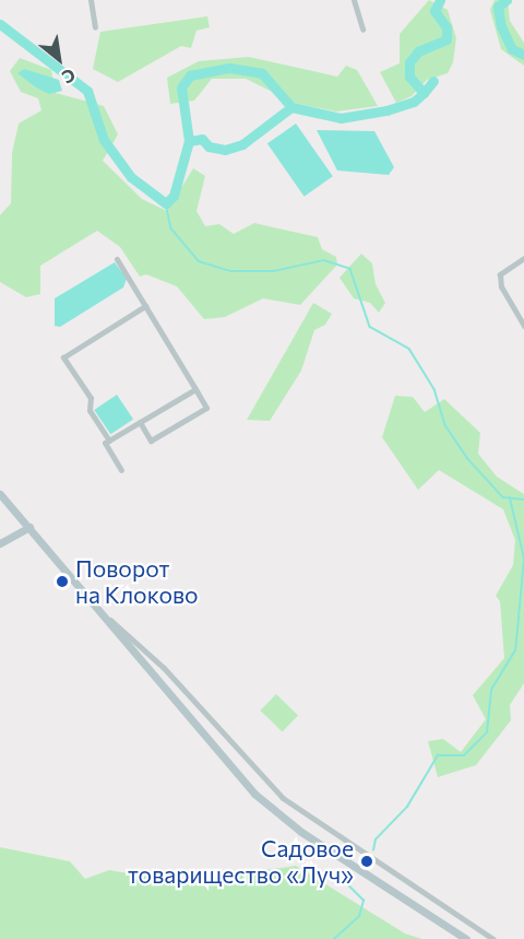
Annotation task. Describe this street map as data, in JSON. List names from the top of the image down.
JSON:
{
  "places": ["Поворот на Клоково", "Садовое товарищество «Луч»"],
  "north": "bottom right"
}
